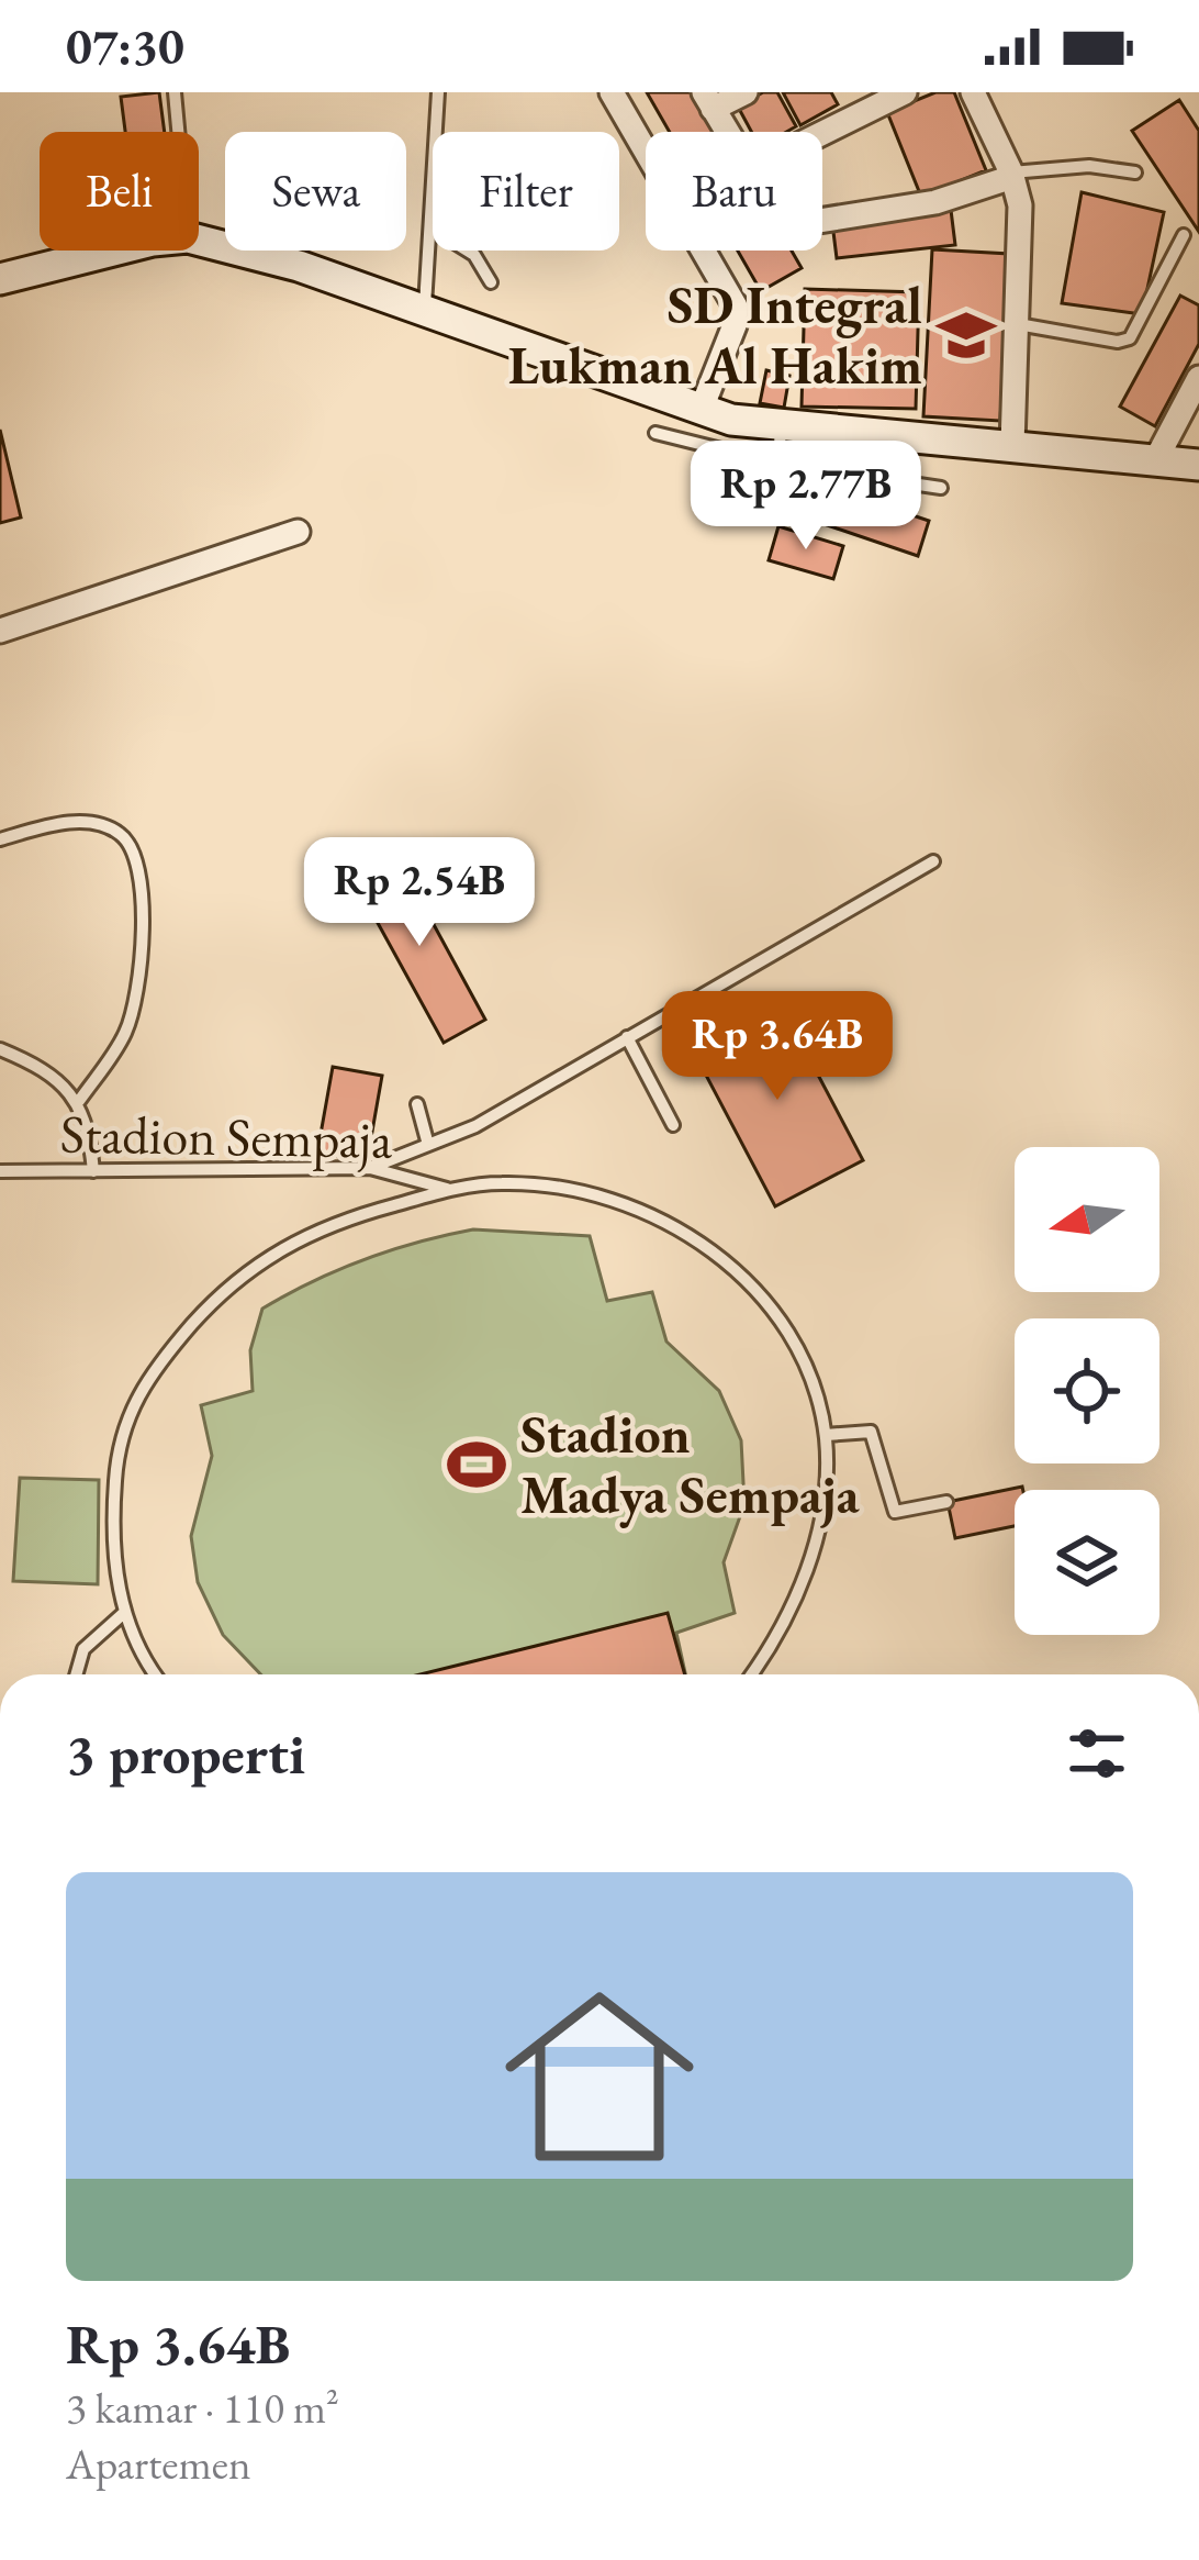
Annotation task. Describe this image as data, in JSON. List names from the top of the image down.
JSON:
{
  "streets": {
    "lane": ["Stadion Sempaja"]
  },
  "places": {
    "school or university": ["SD Integral Lukman Al Hakim"],
    "sports": ["Stadion Madya Sempaja"]
  },
  "north": "left",
  "page": {
    "status": "07:30",
    "chip": [
      "Beli",
      "Sewa",
      "Filter",
      "Baru"
    ],
    "price": ["Rp 2.77B", "Rp 2.54B", "Rp 3.64B"],
    "heading": "3 properti",
    "list": [
      {
        "name": "Rp 3.64B",
        "note": "3 kamar · 110 m² · Apartemen"
      }
    ]
  }
}
